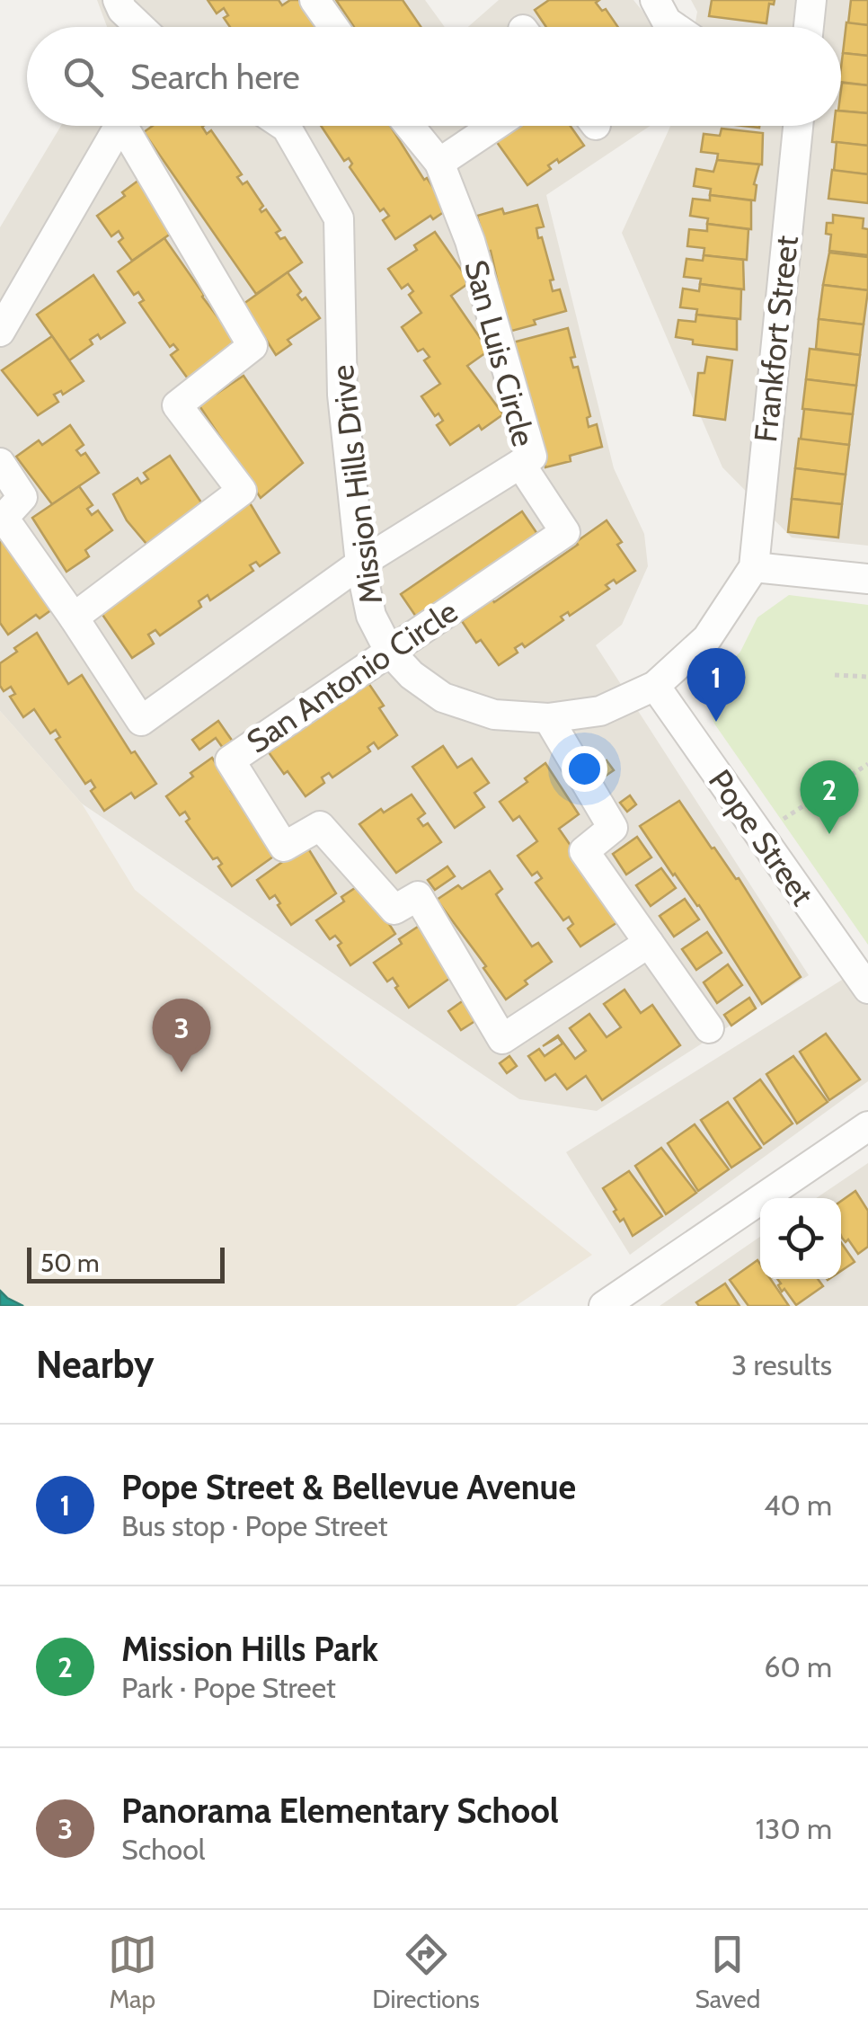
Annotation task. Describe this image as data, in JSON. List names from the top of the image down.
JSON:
{
  "streets": {
    "street": [
      "Frankfort Street",
      "San Luis Circle",
      "Mission Hills Drive",
      "San Antonio Circle",
      "Pope Street"
    ]
  },
  "crossings": [
    ["Frankfort Street", "Mission Hills Drive"],
    ["San Luis Circle", "Mission Hills Drive"],
    ["San Luis Circle", "San Antonio Circle"],
    ["Mission Hills Drive", "San Antonio Circle"],
    ["Mission Hills Drive", "Pope Street"]
  ],
  "scale_bar": "50 m",
  "page": {
    "search": "Search here",
    "pins": ["1", "2", "3"],
    "scale": "50 m",
    "heading": ["Nearby", "3 results"],
    "list": [
      {
        "mark": "1",
        "name": "Pope Street & Bellevue Avenue",
        "note": "Bus stop · Pope Street",
        "value": "40 m"
      },
      {
        "mark": "2",
        "name": "Mission Hills Park",
        "note": "Park · Pope Street",
        "value": "60 m"
      },
      {
        "mark": "3",
        "name": "Panorama Elementary School",
        "note": "School",
        "value": "130 m"
      }
    ],
    "nav": ["Map", "Directions", "Saved"]
  }
}
